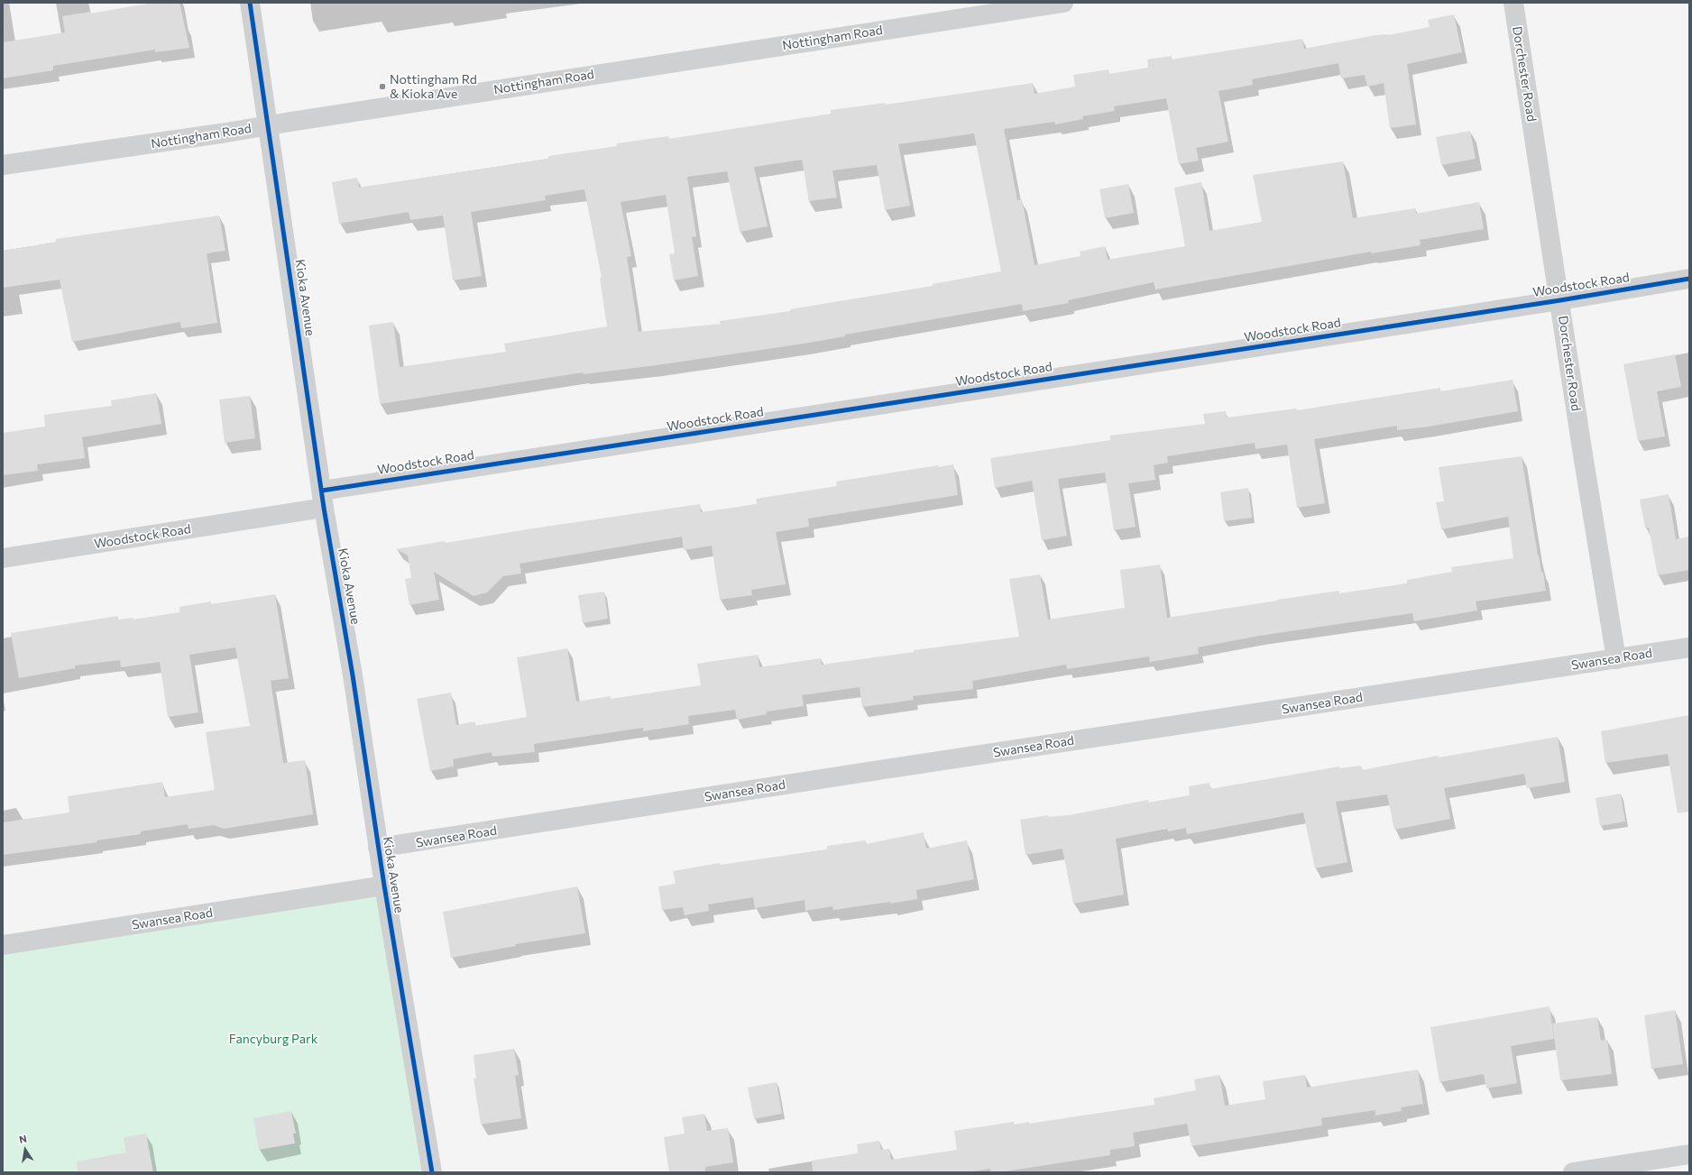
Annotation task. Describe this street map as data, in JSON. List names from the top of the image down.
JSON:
{
  "streets": {
    "street": [
      "Nottingham Road",
      "Dorchester Road",
      "Woodstock Road",
      "Kioka Avenue",
      "Swansea Road"
    ]
  },
  "crossings": [
    ["Nottingham Road", "Kioka Avenue"],
    ["Dorchester Road", "Woodstock Road"],
    ["Dorchester Road", "Swansea Road"],
    ["Woodstock Road", "Kioka Avenue"],
    ["Kioka Avenue", "Swansea Road"]
  ],
  "parks": ["Fancyburg Park"],
  "places": ["Nottingham Rd & Kioka Ave"],
  "north": "top"
}
